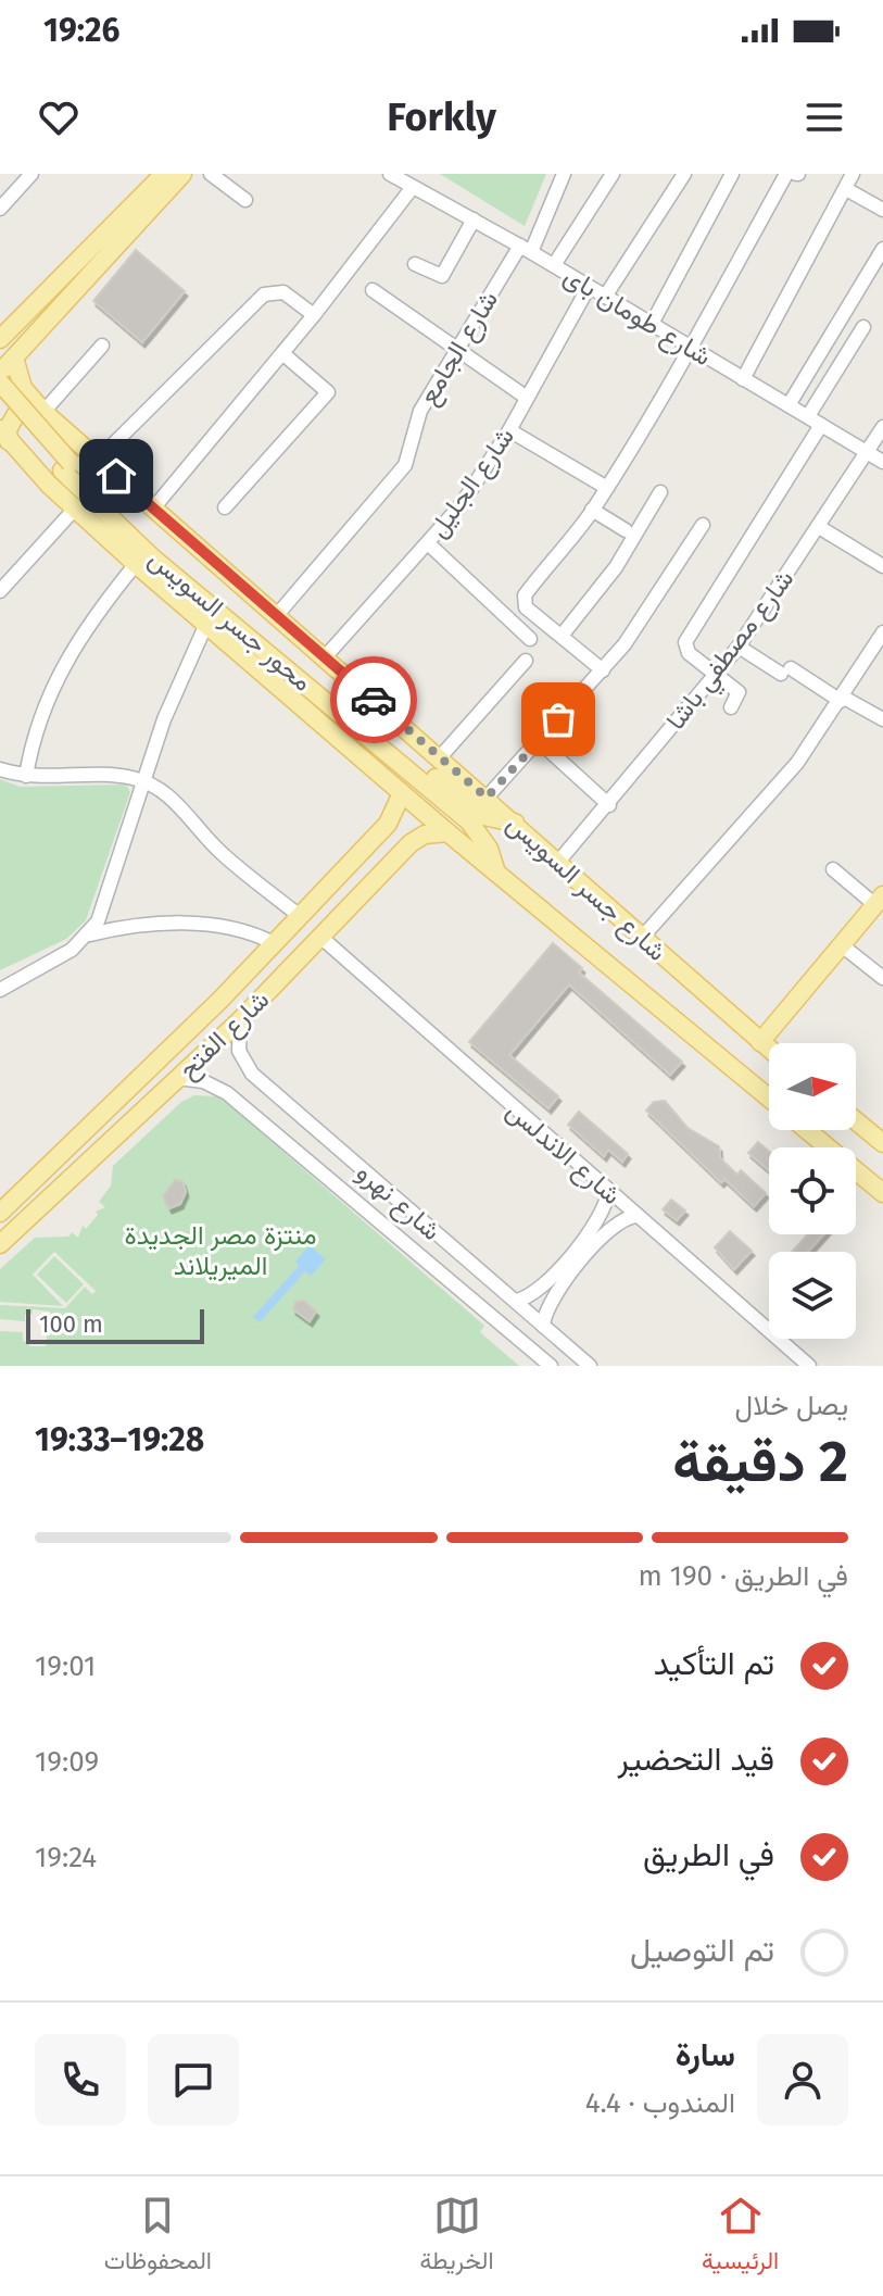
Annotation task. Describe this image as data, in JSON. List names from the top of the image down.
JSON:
{
  "streets": {
    "main road": ["محور جسر السويس", "شارع جسر السويس", "شارع الفتح"],
    "street": [
      "شارع طومان باى",
      "شارع الجامع",
      "شارع الجليل",
      "شارع مصطفي باشا",
      "شارع الاندلس",
      "شارع نهرو"
    ]
  },
  "crossings": [
    ["شارع طومان باى", "شارع الجامع"],
    ["شارع طومان باى", "شارع الجليل"],
    ["شارع طومان باى", "شارع مصطفي باشا"],
    ["شارع الجامع", "شارع جسر السويس"],
    ["شارع الجليل", "شارع جسر السويس"],
    ["محور جسر السويس", "شارع جسر السويس"],
    ["شارع مصطفي باشا", "شارع جسر السويس"],
    ["شارع جسر السويس", "شارع الفتح"],
    ["شارع الفتح", "شارع الاندلس"],
    ["شارع الفتح", "شارع نهرو"]
  ],
  "parks": ["منتزة مصر الجديدة الميريلاند"],
  "scale_bar": "100 m",
  "north": "right",
  "page": {
    "status": "19:26",
    "header": "Forkly",
    "scale": "100 m",
    "heading": ["2 دقيقة", "يصل خلال", "19:28–19:33"],
    "panel": ["سارة", "المندوب · 4.4"],
    "bar": "في الطريق · 190 m",
    "list": [
      ["تم التأكيد", "19:01"],
      ["قيد التحضير", "19:09"],
      ["في الطريق", "19:24"],
      "تم التوصيل"
    ],
    "tabs": ["الرئيسية", "الخريطة", "المحفوظات"]
  }
}
